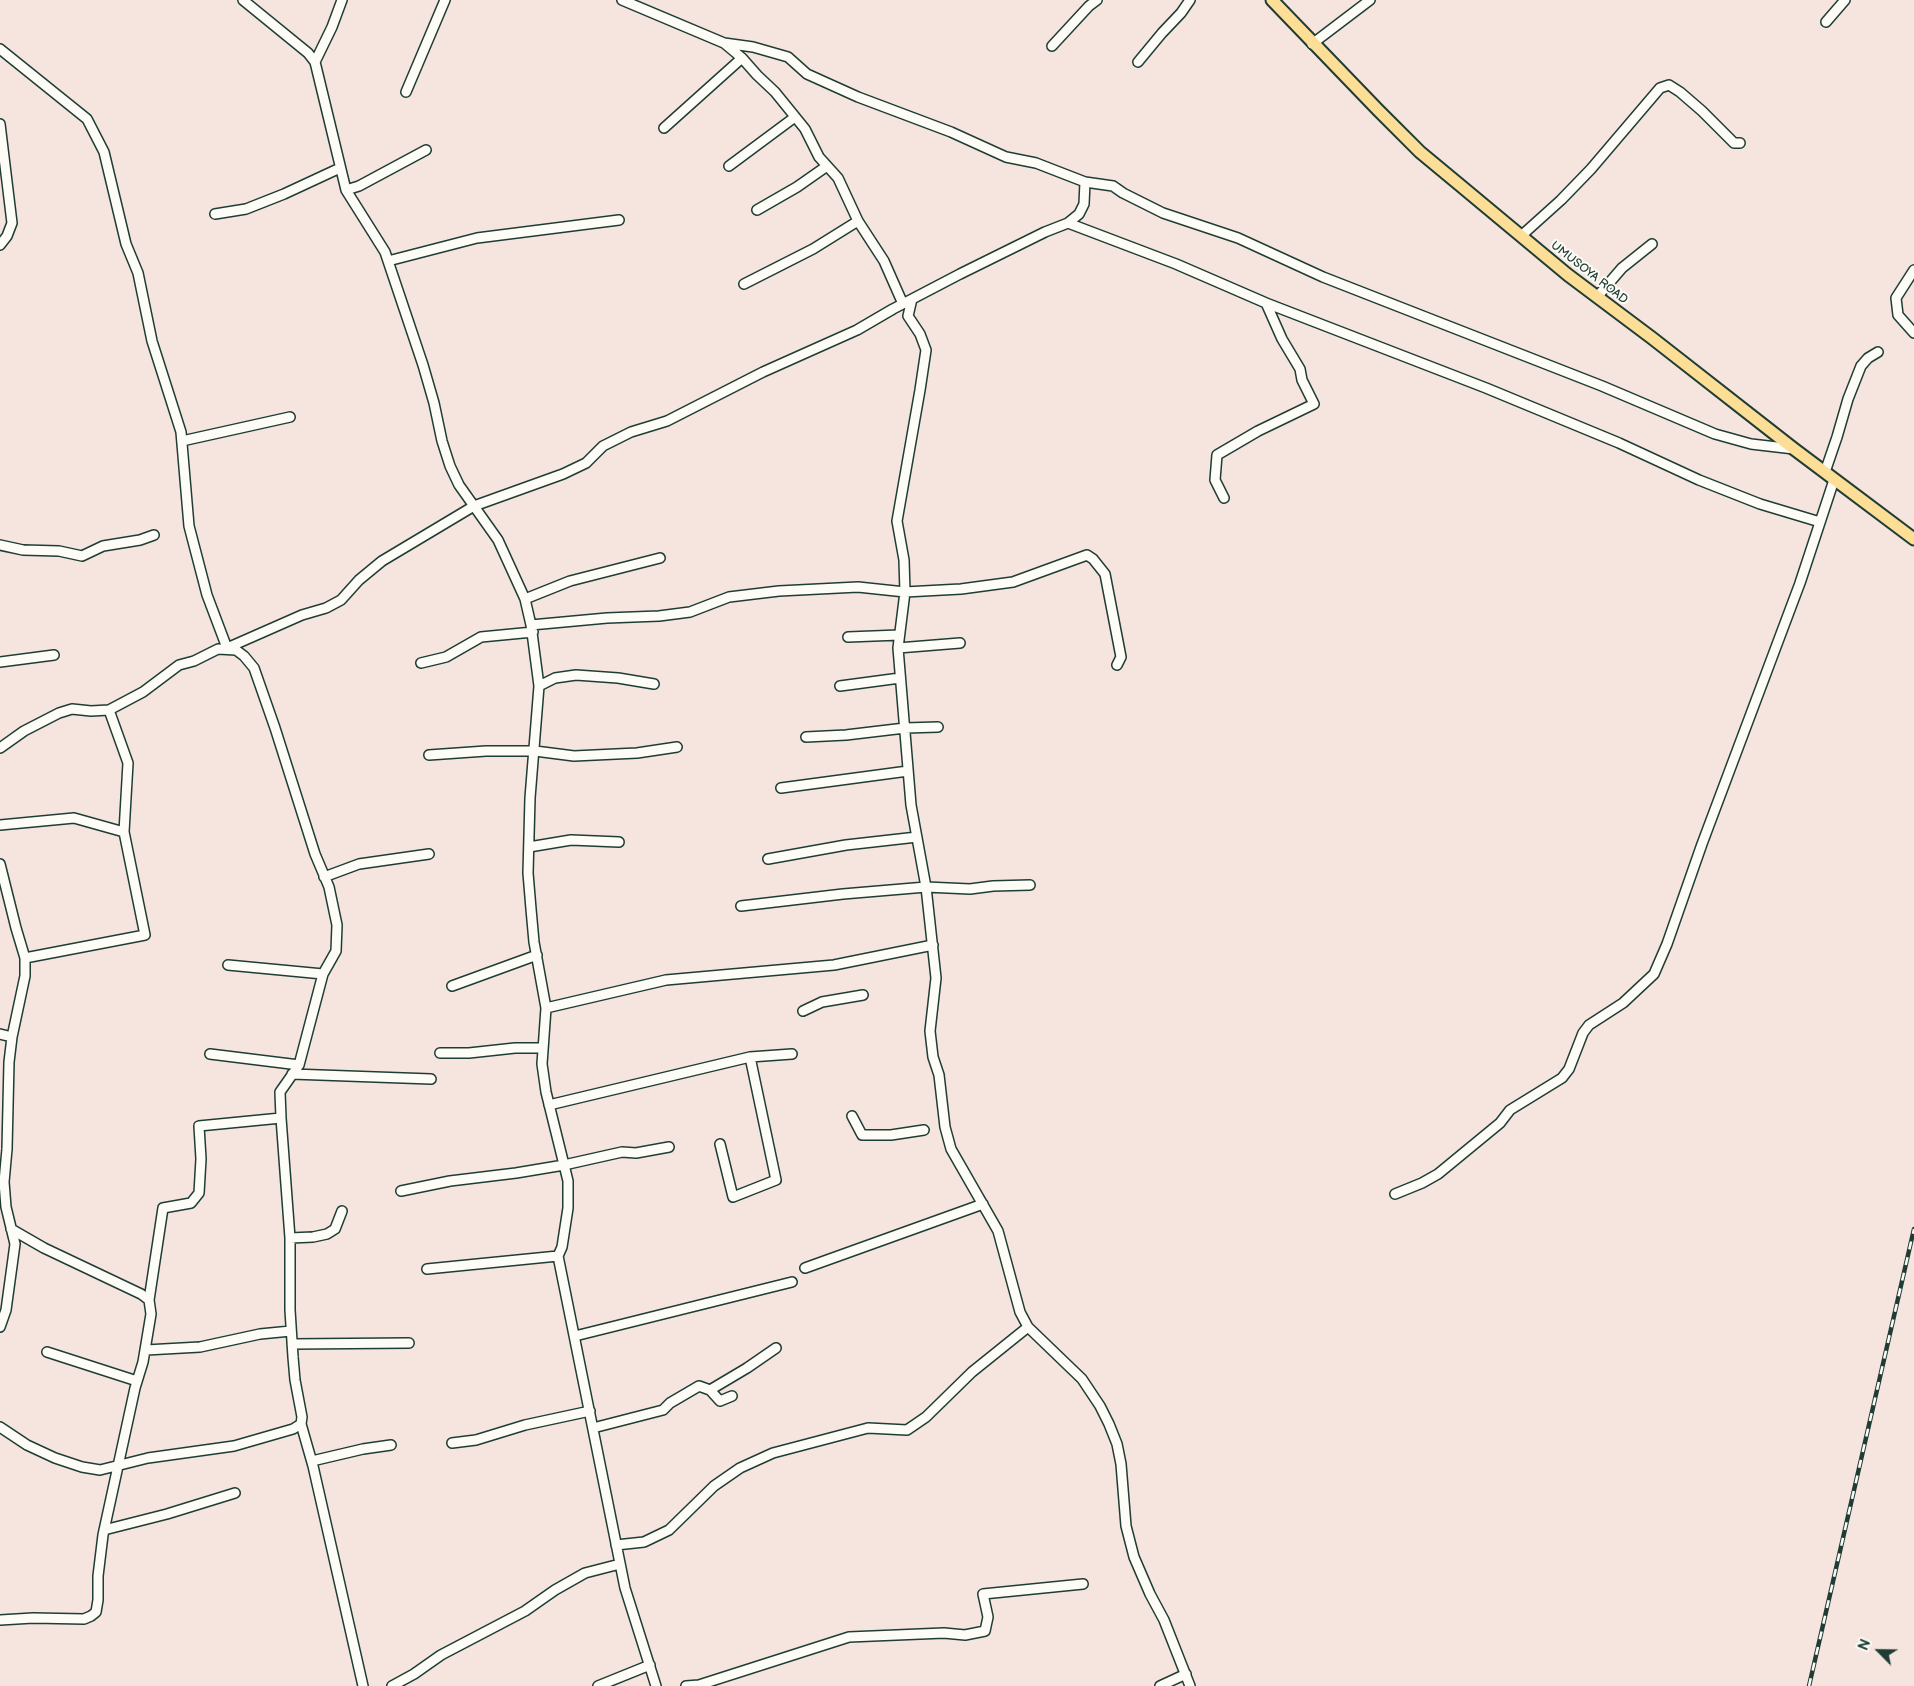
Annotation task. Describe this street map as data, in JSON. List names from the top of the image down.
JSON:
{
  "streets": {
    "main road": ["UMUSOYA ROAD"]
  },
  "north": "top left"
}
